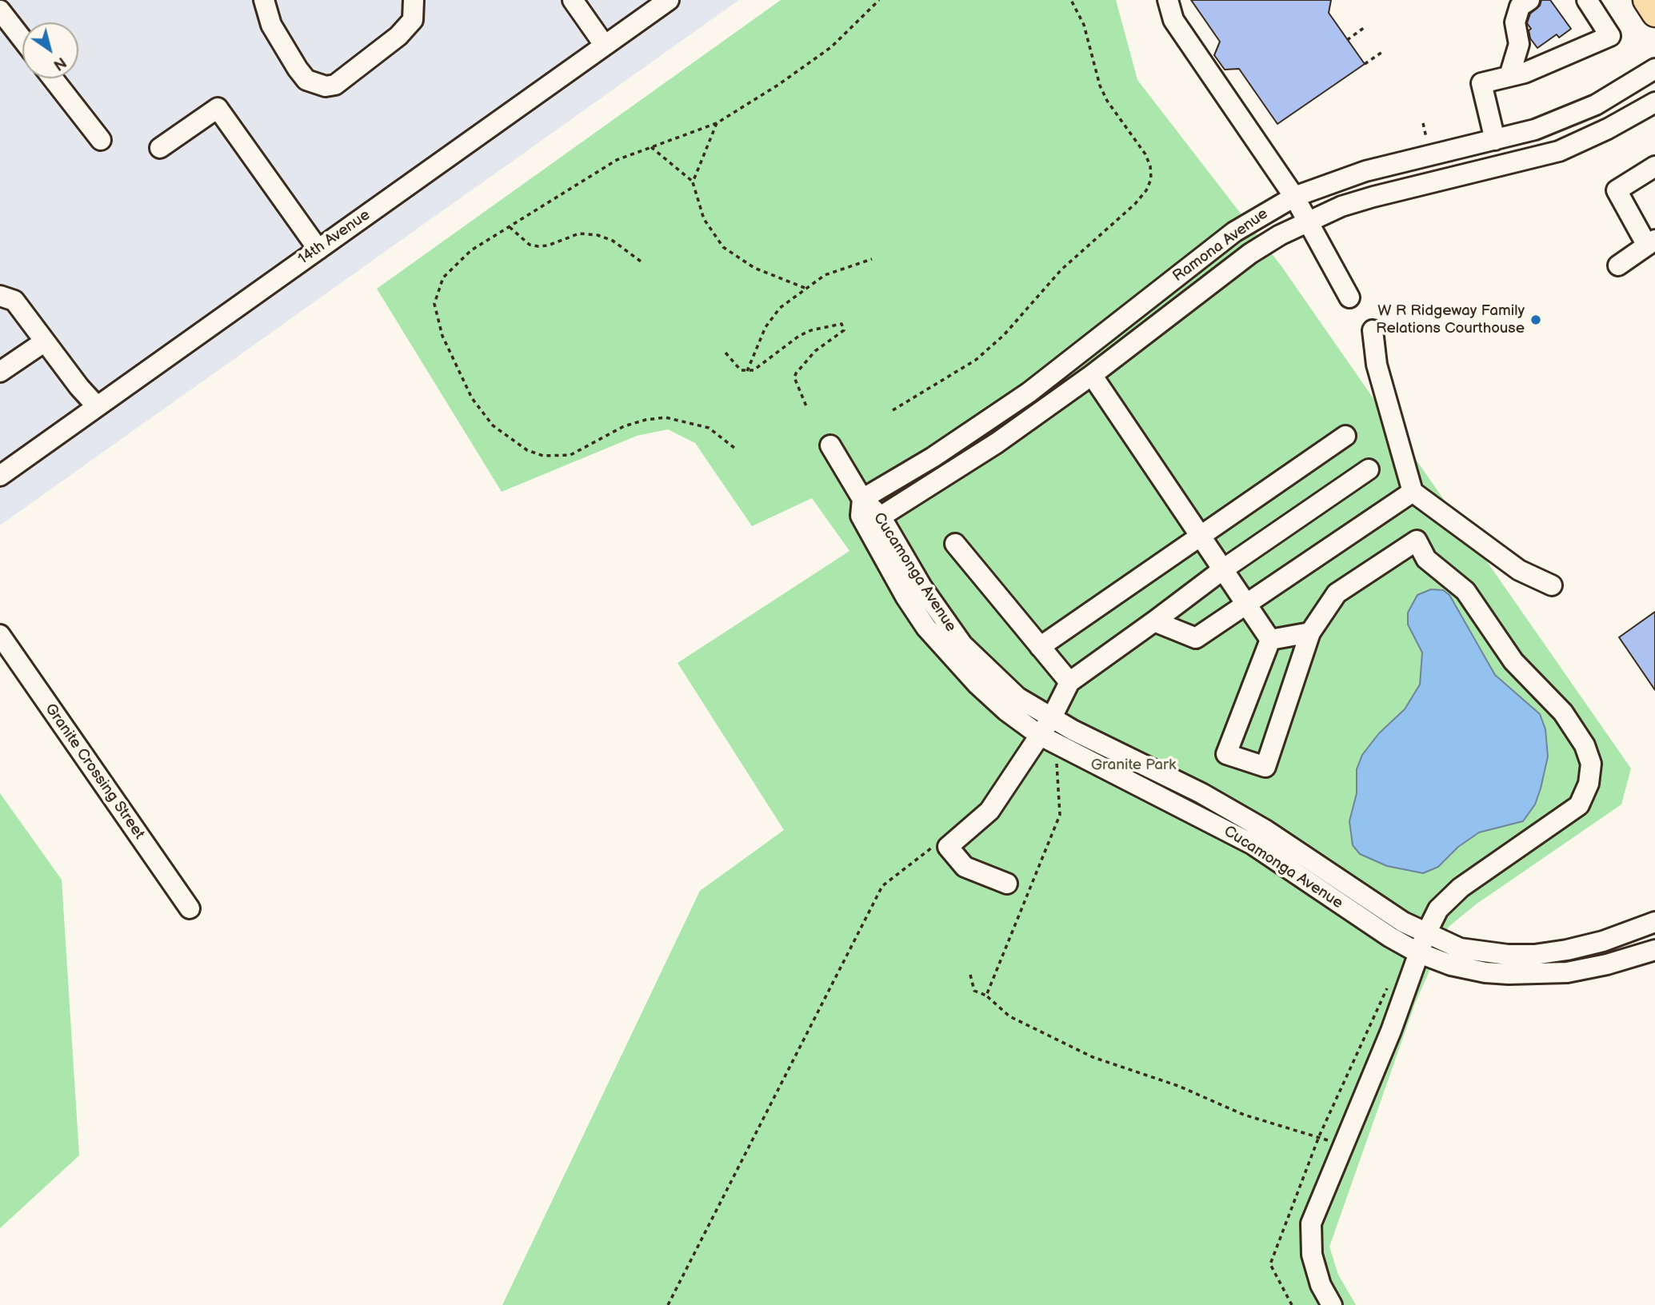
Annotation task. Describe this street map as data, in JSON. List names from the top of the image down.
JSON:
{
  "streets": {
    "street": [
      "14th Avenue",
      "Ramona Avenue",
      "Cucamonga Avenue",
      "Granite Crossing Street"
    ]
  },
  "crossings": [
    ["Ramona Avenue", "Cucamonga Avenue"]
  ],
  "parks": ["Granite Park"],
  "places": ["W R Ridgeway Family Relations Courthouse"],
  "north": "bottom right"
}
